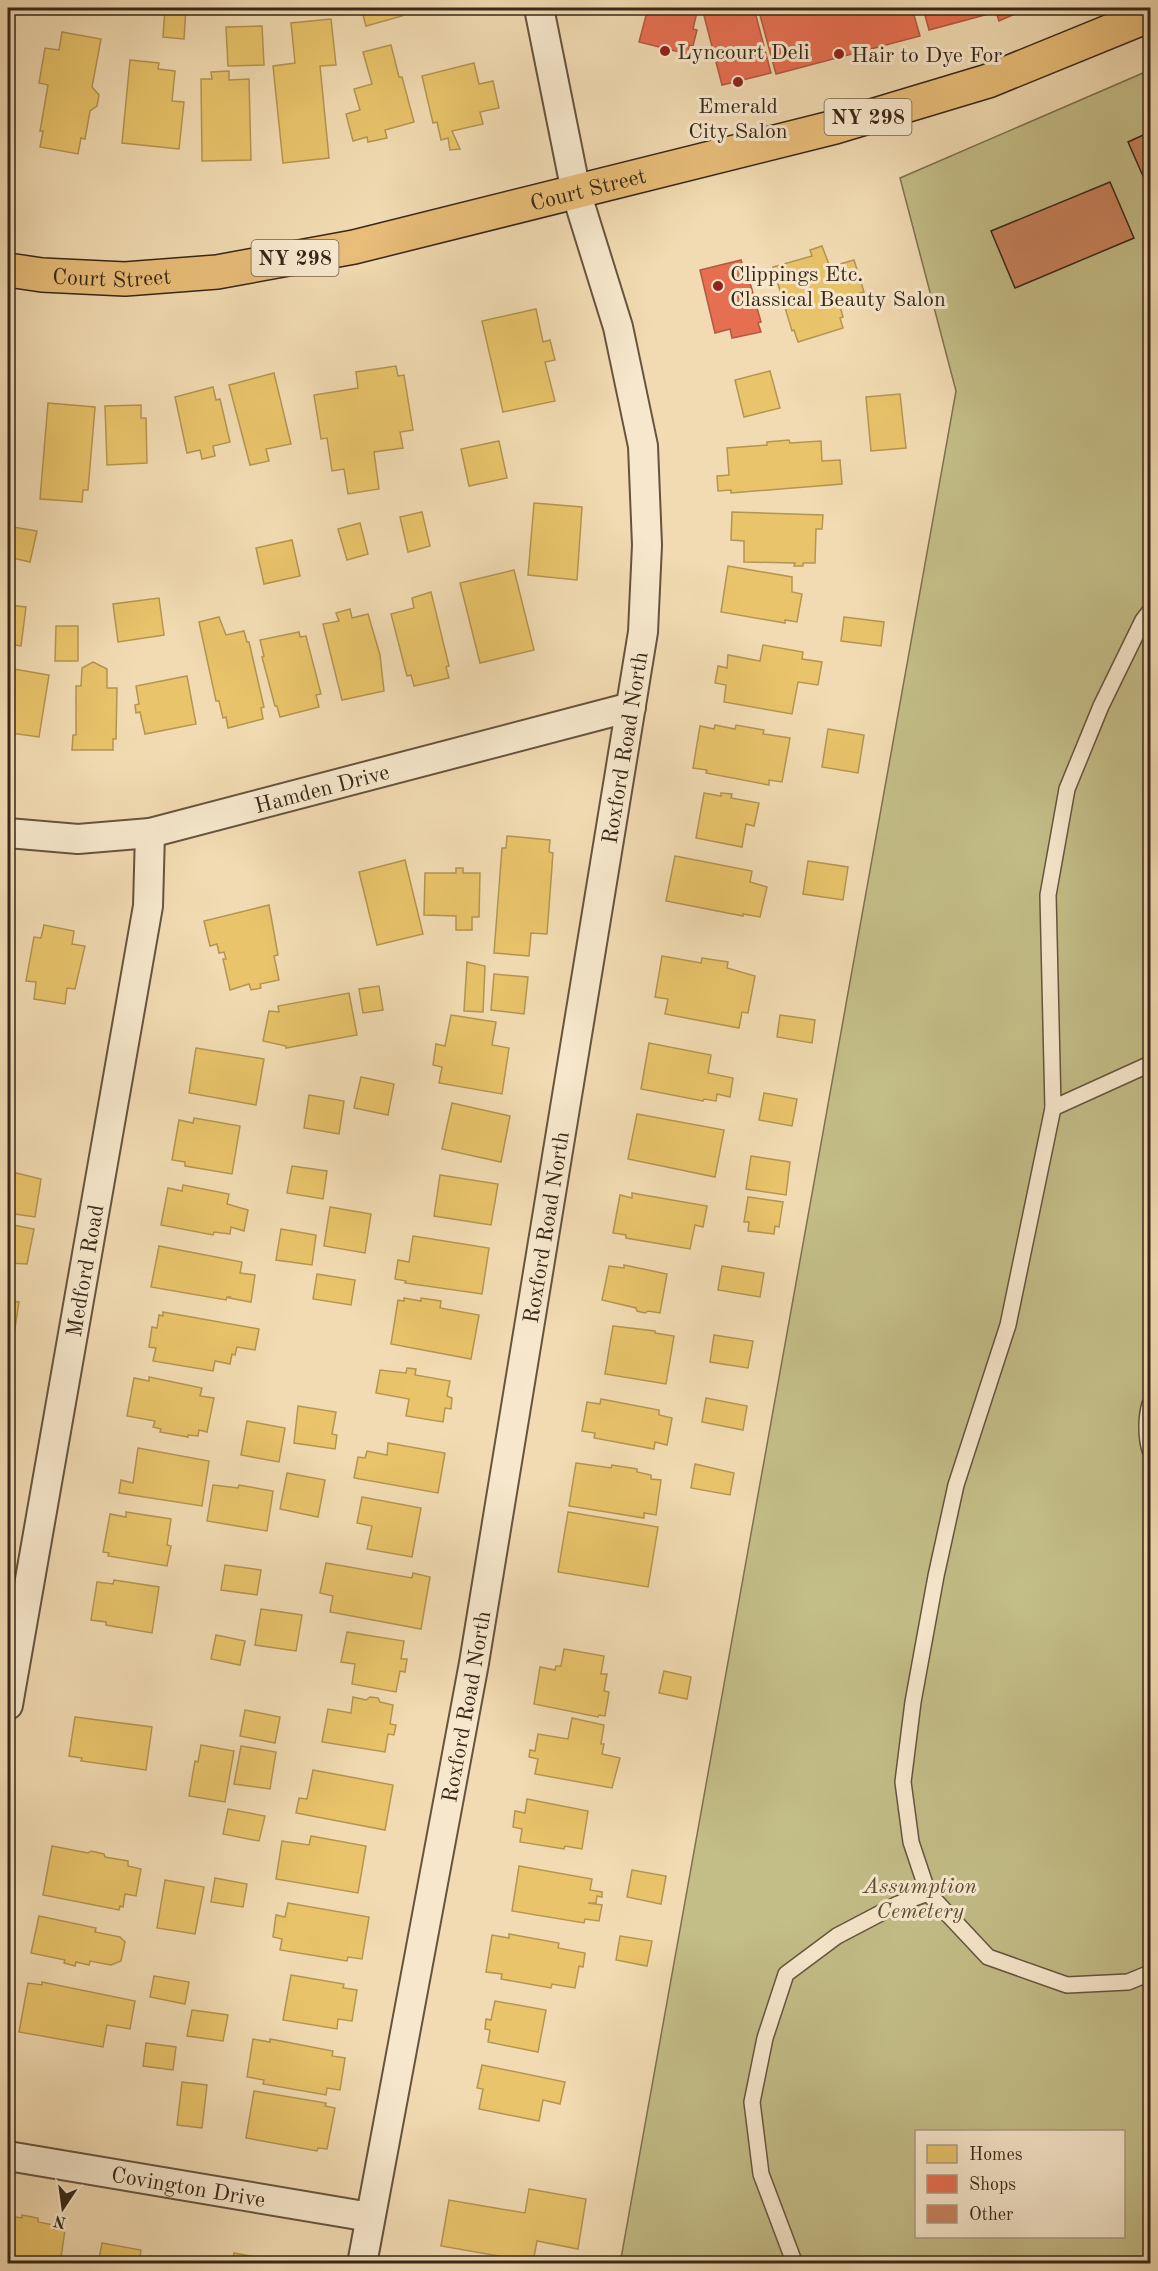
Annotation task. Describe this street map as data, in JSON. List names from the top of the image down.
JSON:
{
  "streets": {
    "main road": ["NY 298", "Court Street"],
    "street": [
      "Roxford Road North",
      "Hamden Drive",
      "Medford Road",
      "Covington Drive"
    ]
  },
  "crossings": [
    ["Court Street", "Roxford Road North"],
    ["Roxford Road North", "Hamden Drive"],
    ["Roxford Road North", "Covington Drive"],
    ["Hamden Drive", "Medford Road"]
  ],
  "parks": ["Assumption Cemetery"],
  "places": [
    "Lyncourt Deli",
    "Hair to Dye For",
    "Emerald City Salon",
    "Clippings Etc. Classical Beauty Salon"
  ],
  "legend": ["Homes", "Shops", "Other"],
  "north": "bottom"
}
